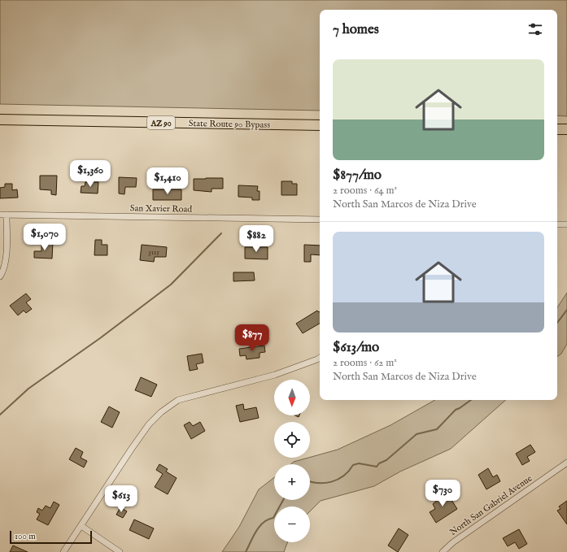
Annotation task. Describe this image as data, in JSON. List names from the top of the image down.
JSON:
{
  "streets": {
    "highway": ["AZ 90", "State Route 90 Bypass"],
    "street": ["San Xavier Road", "North San Gabriel Avenue"]
  },
  "house_numbers": ["3115"],
  "scale_bar": "100 m",
  "north": "bottom",
  "page": {
    "heading": "7 homes",
    "list": [
      {
        "name": "$877/mo",
        "note": "2 rooms · 64 m² · North San Marcos de Niza Drive"
      },
      {
        "name": "$613/mo",
        "note": "2 rooms · 62 m² · North San Marcos de Niza Drive"
      }
    ],
    "price": [
      "$1,360",
      "$1,410",
      "$1,070",
      "$882",
      "$877",
      "$730",
      "$613"
    ],
    "map_buttons": ["+", "−"],
    "scale": "100 m"
  }
}
